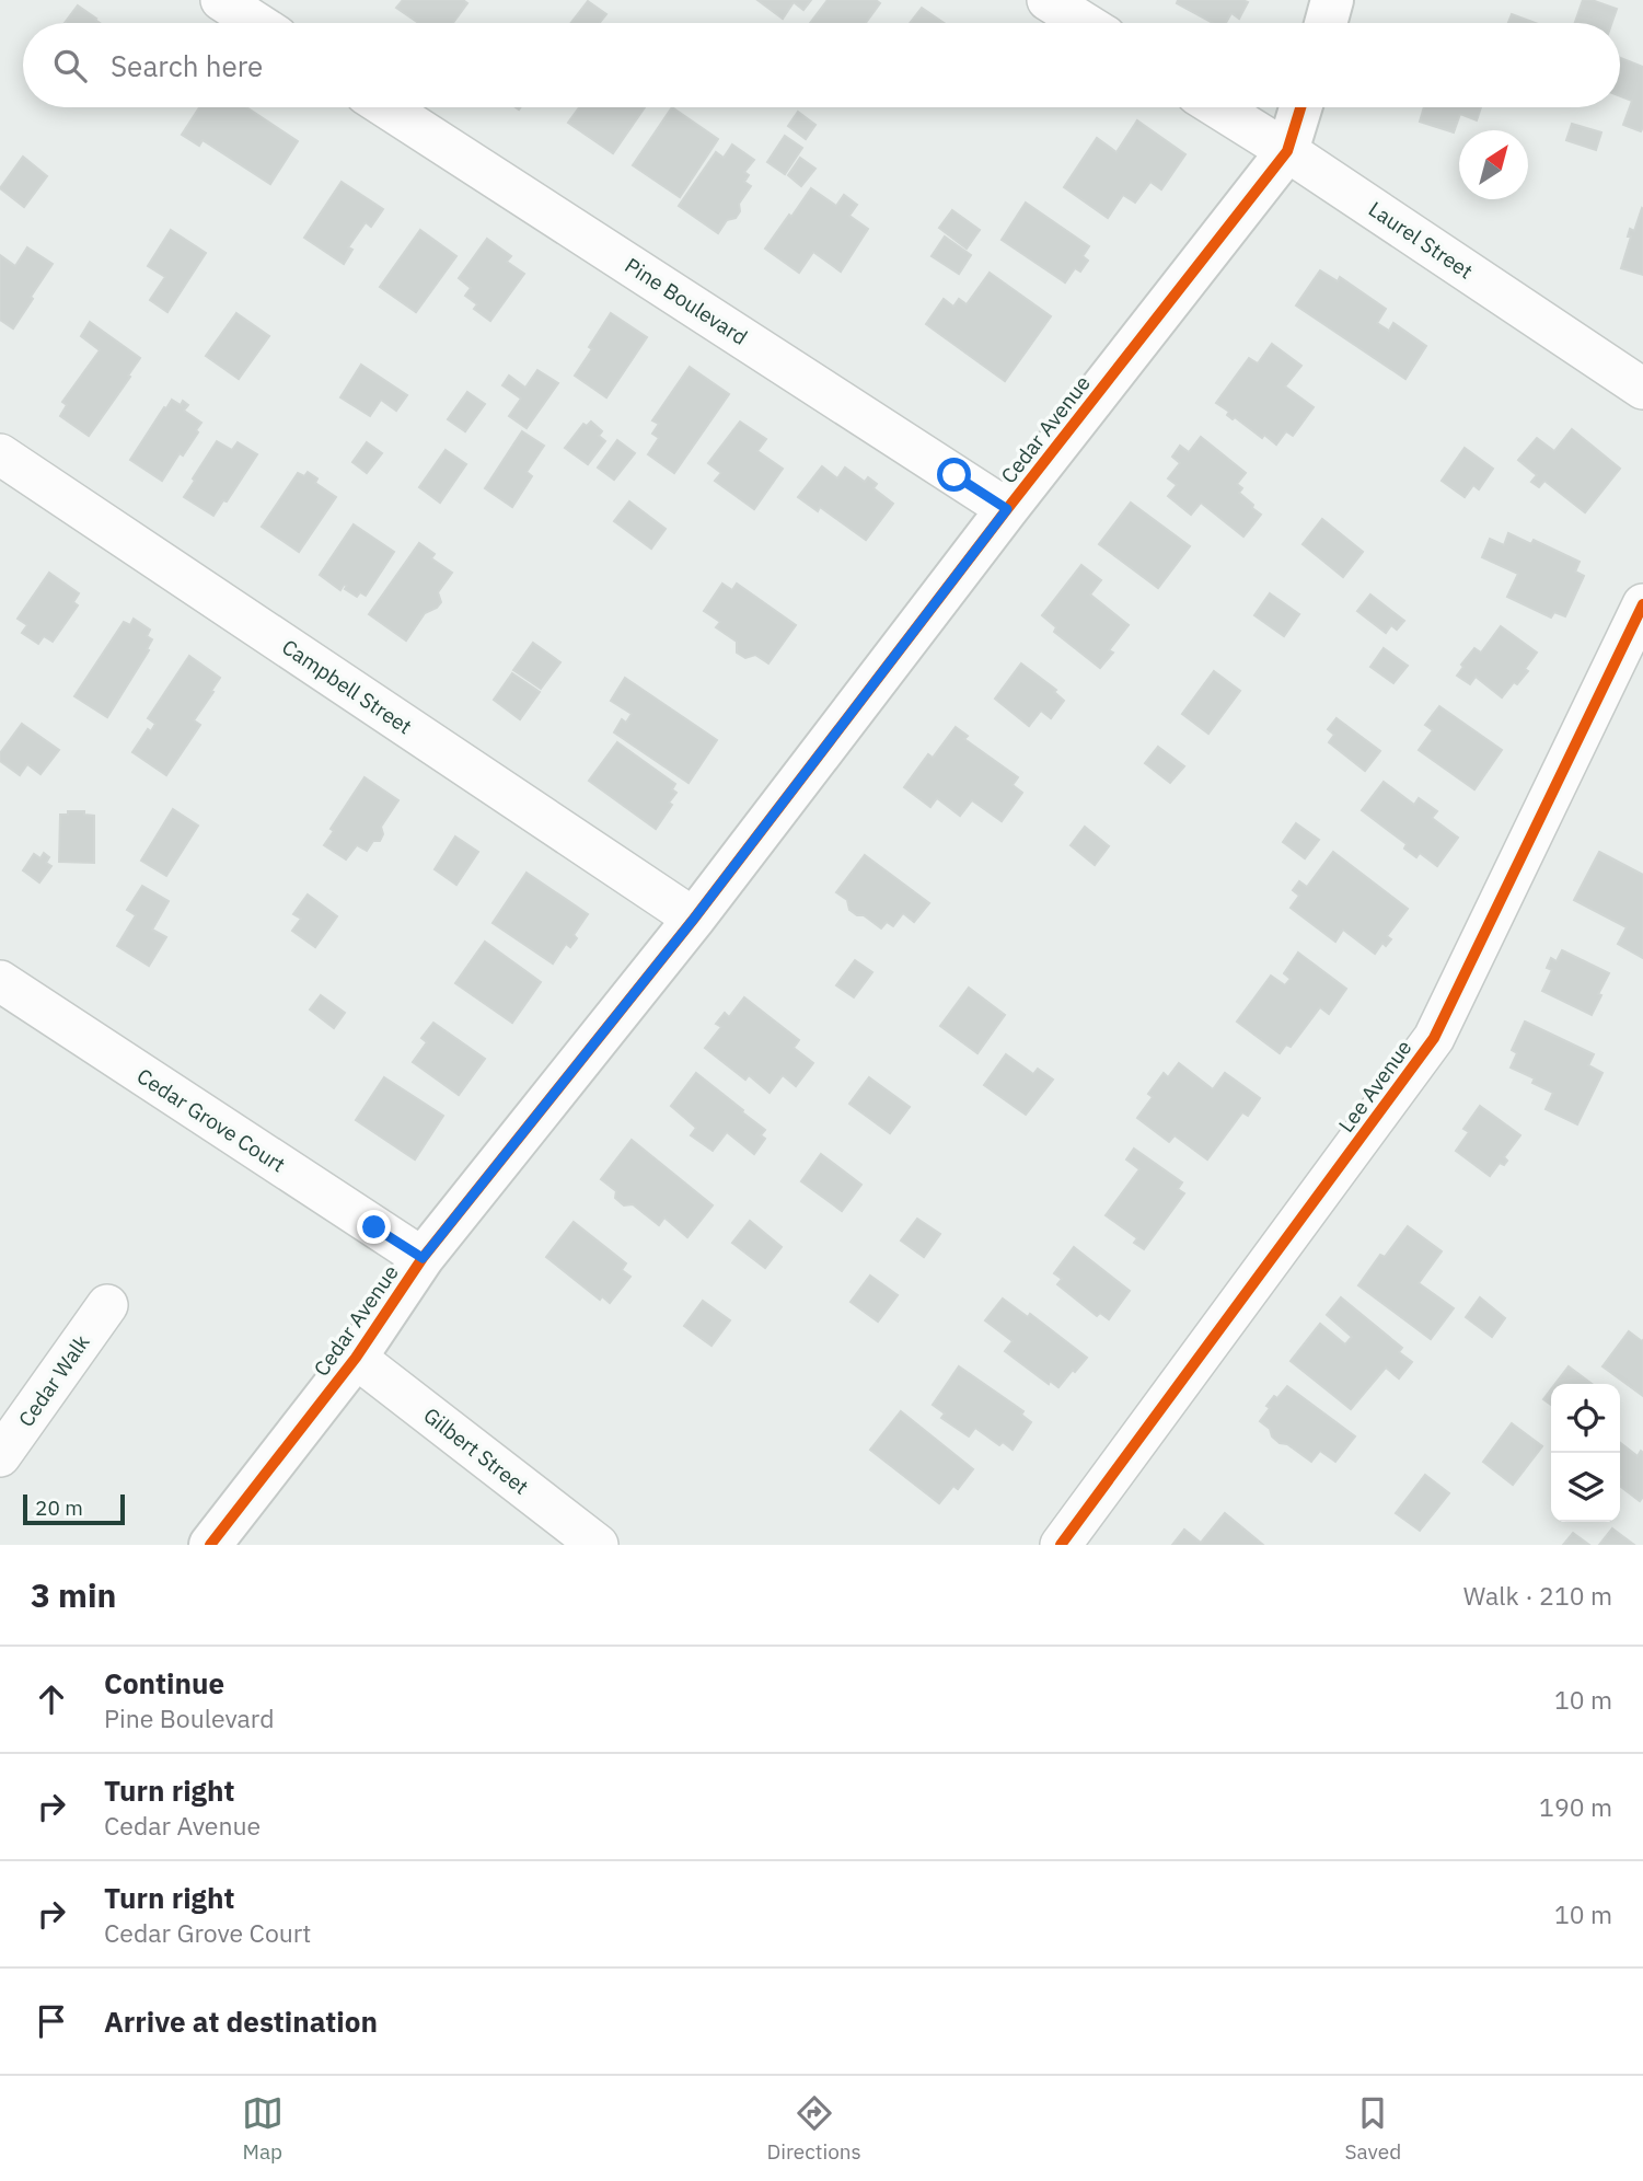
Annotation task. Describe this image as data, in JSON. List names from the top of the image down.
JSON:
{
  "streets": {
    "street": [
      "Laurel Street",
      "Pine Boulevard",
      "Cedar Avenue",
      "Campbell Street",
      "Lee Avenue",
      "Cedar Grove Court",
      "Cedar Walk",
      "Gilbert Street"
    ]
  },
  "crossings": [
    ["Laurel Street", "Cedar Avenue"],
    ["Pine Boulevard", "Cedar Avenue"],
    ["Cedar Avenue", "Campbell Street"],
    ["Cedar Avenue", "Cedar Grove Court"],
    ["Cedar Avenue", "Gilbert Street"]
  ],
  "scale_bar": "20 m",
  "north": "top right",
  "page": {
    "search": "Search here",
    "scale": "20 m",
    "heading": ["3 min", "Walk · 210 m"],
    "list": [
      ["Continue", "Pine Boulevard", "10 m"],
      ["Turn right", "Cedar Avenue", "190 m"],
      ["Turn right", "Cedar Grove Court", "10 m"],
      "Arrive at destination"
    ],
    "nav": ["Map", "Directions", "Saved"]
  }
}
